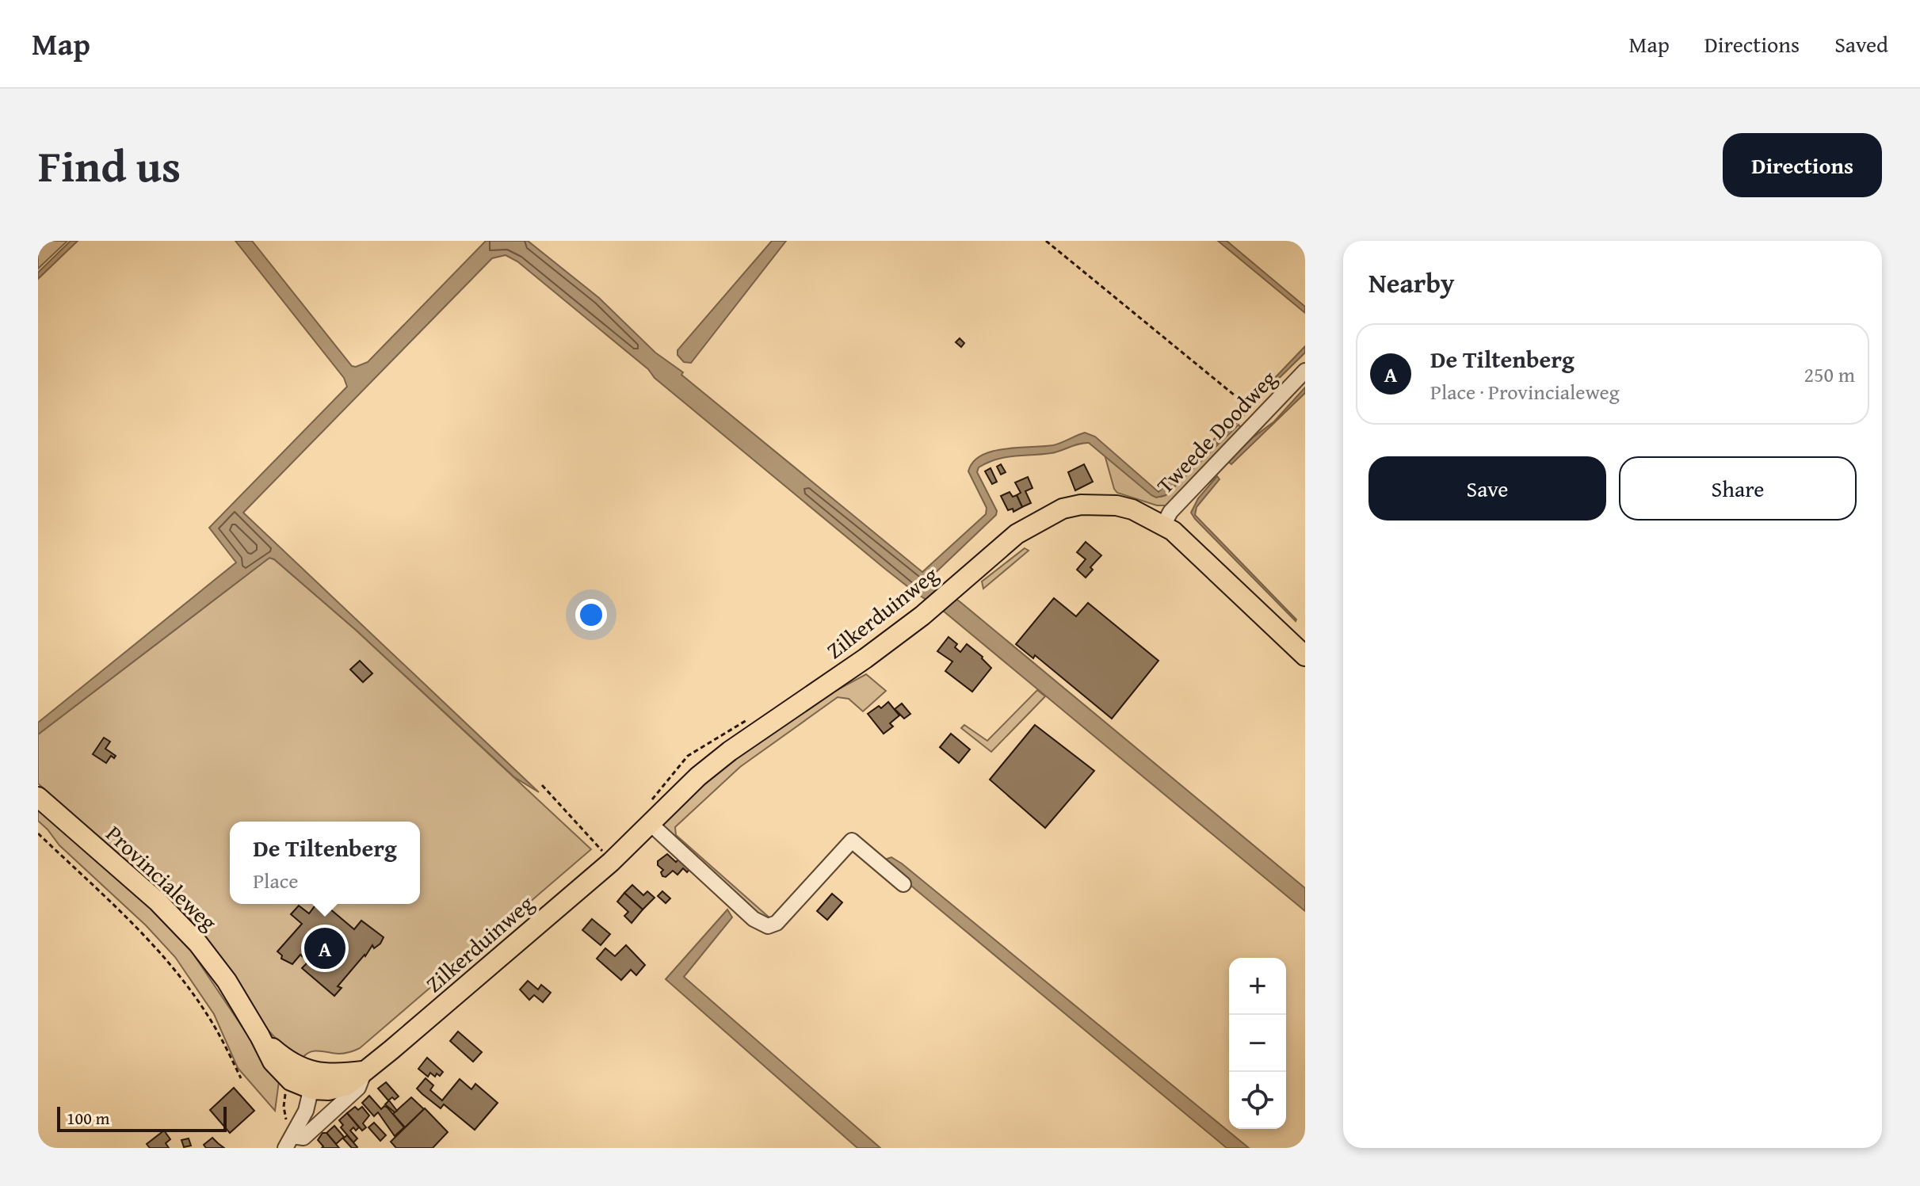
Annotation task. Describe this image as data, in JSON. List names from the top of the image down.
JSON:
{
  "streets": {
    "main road": ["Zilkerduinweg", "Provincialeweg"],
    "street": ["Tweede Doodweg"]
  },
  "crossings": [
    ["Tweede Doodweg", "Zilkerduinweg"],
    ["Zilkerduinweg", "Provincialeweg"]
  ],
  "scale_bar": "100 m",
  "page": {
    "header": "Map",
    "nav": ["Map", "Directions", "Saved"],
    "title": "Find us",
    "buttons": [
      "Directions",
      ["Save", "Share"]
    ],
    "heading": "Nearby",
    "list": [
      {
        "mark": "A",
        "name": "De Tiltenberg",
        "note": "Place · Provincialeweg",
        "value": "250 m"
      }
    ],
    "popup": ["De Tiltenberg", "Place"],
    "pins": "A",
    "map_buttons": ["+", "−"],
    "scale": "100 m"
  }
}
